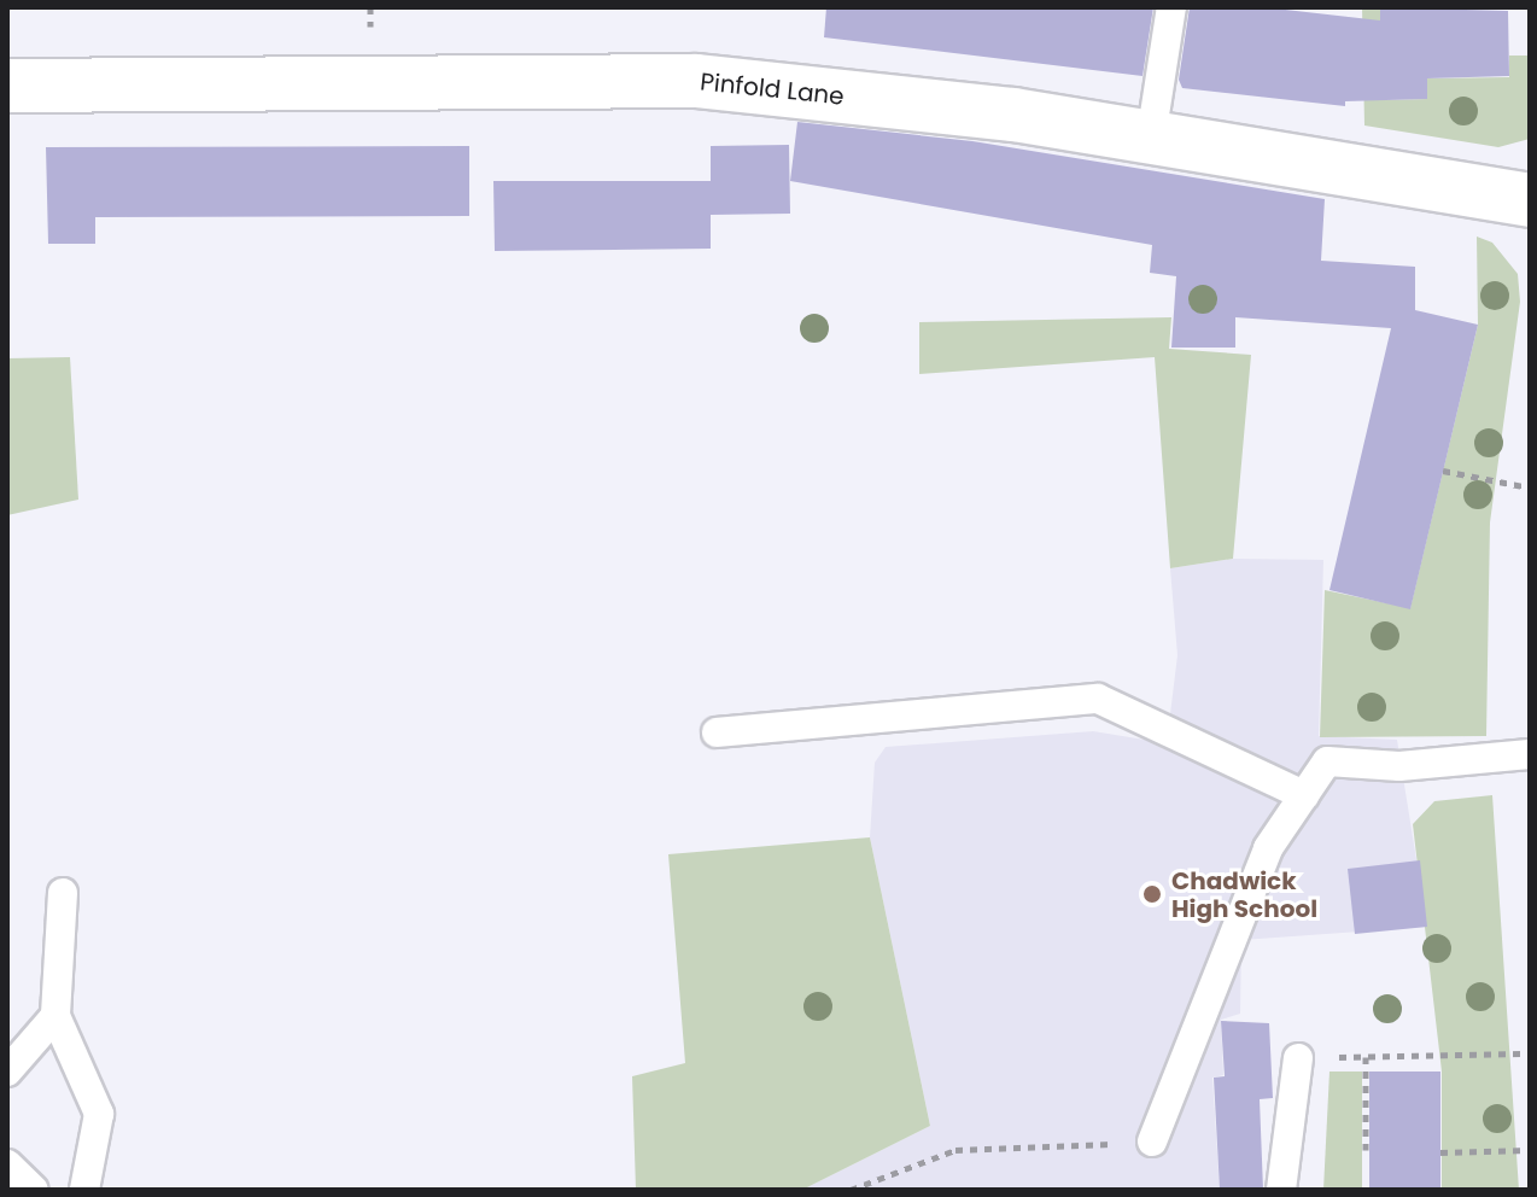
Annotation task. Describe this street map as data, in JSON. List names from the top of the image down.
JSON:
{
  "streets": {
    "street": ["Pinfold Lane"]
  },
  "places": ["Chadwick High School"]
}
